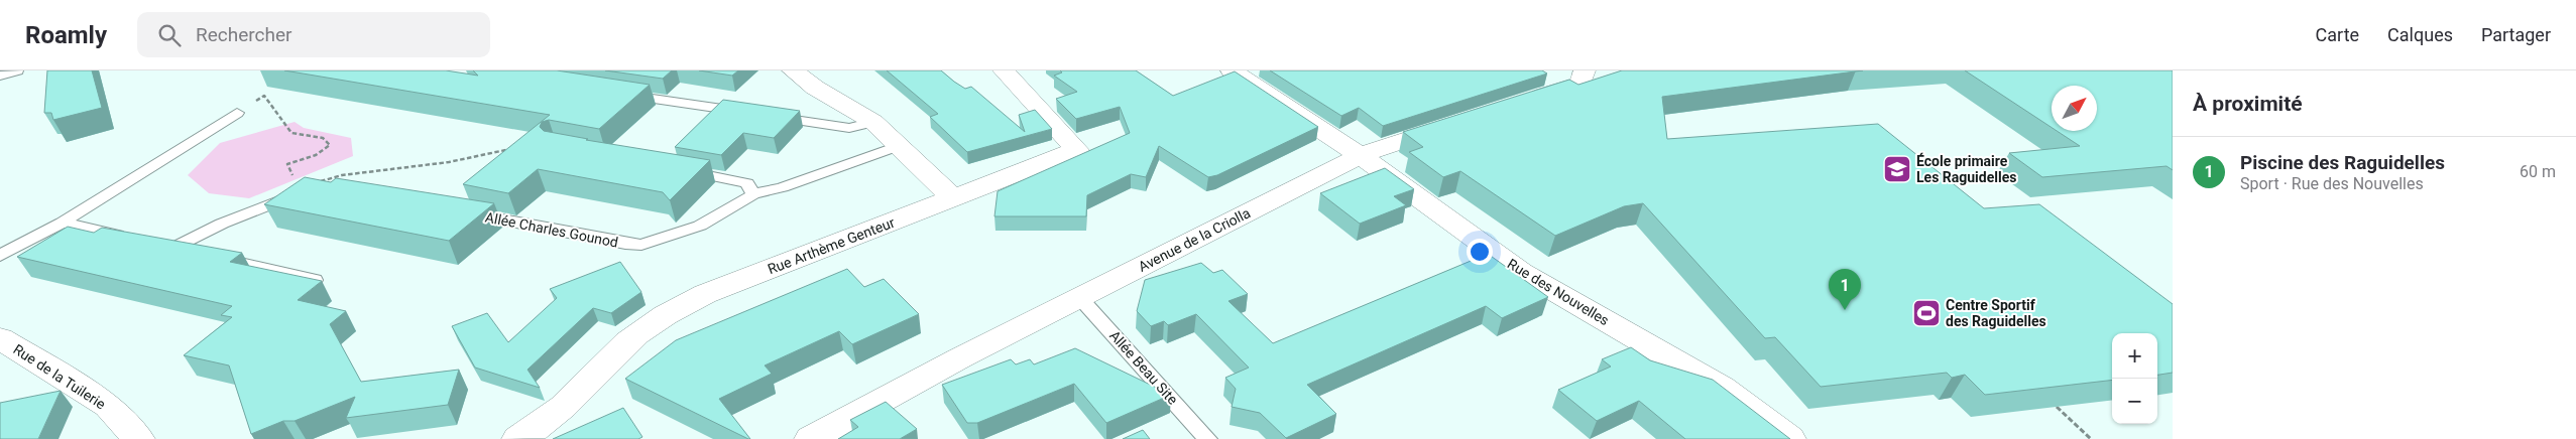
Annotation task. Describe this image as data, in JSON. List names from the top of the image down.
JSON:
{
  "streets": {
    "street": [
      "Avenue de la Criolla",
      "Rue Arthème Genteur",
      "Rue des Nouvelles",
      "Rue de la Tuilerie"
    ],
    "lane": ["Allée Charles Gounod", "Allée Beau Site"]
  },
  "crossings": [
    ["Avenue de la Criolla", "Rue des Nouvelles"],
    ["Avenue de la Criolla", "Allée Beau Site"]
  ],
  "places": {
    "school or university": ["École primaire Les Raguidelles"],
    "sports": ["Centre Sportif des Raguidelles"]
  },
  "north": "top right",
  "page": {
    "header": "Roamly",
    "search": "Rechercher",
    "nav": ["Carte", "Calques", "Partager"],
    "heading": "À proximité",
    "list": [
      {
        "mark": "1",
        "name": "Piscine des Raguidelles",
        "note": "Sport · Rue des Nouvelles",
        "value": "60 m"
      }
    ],
    "pins": "1",
    "map_buttons": ["+", "−"]
  }
}
